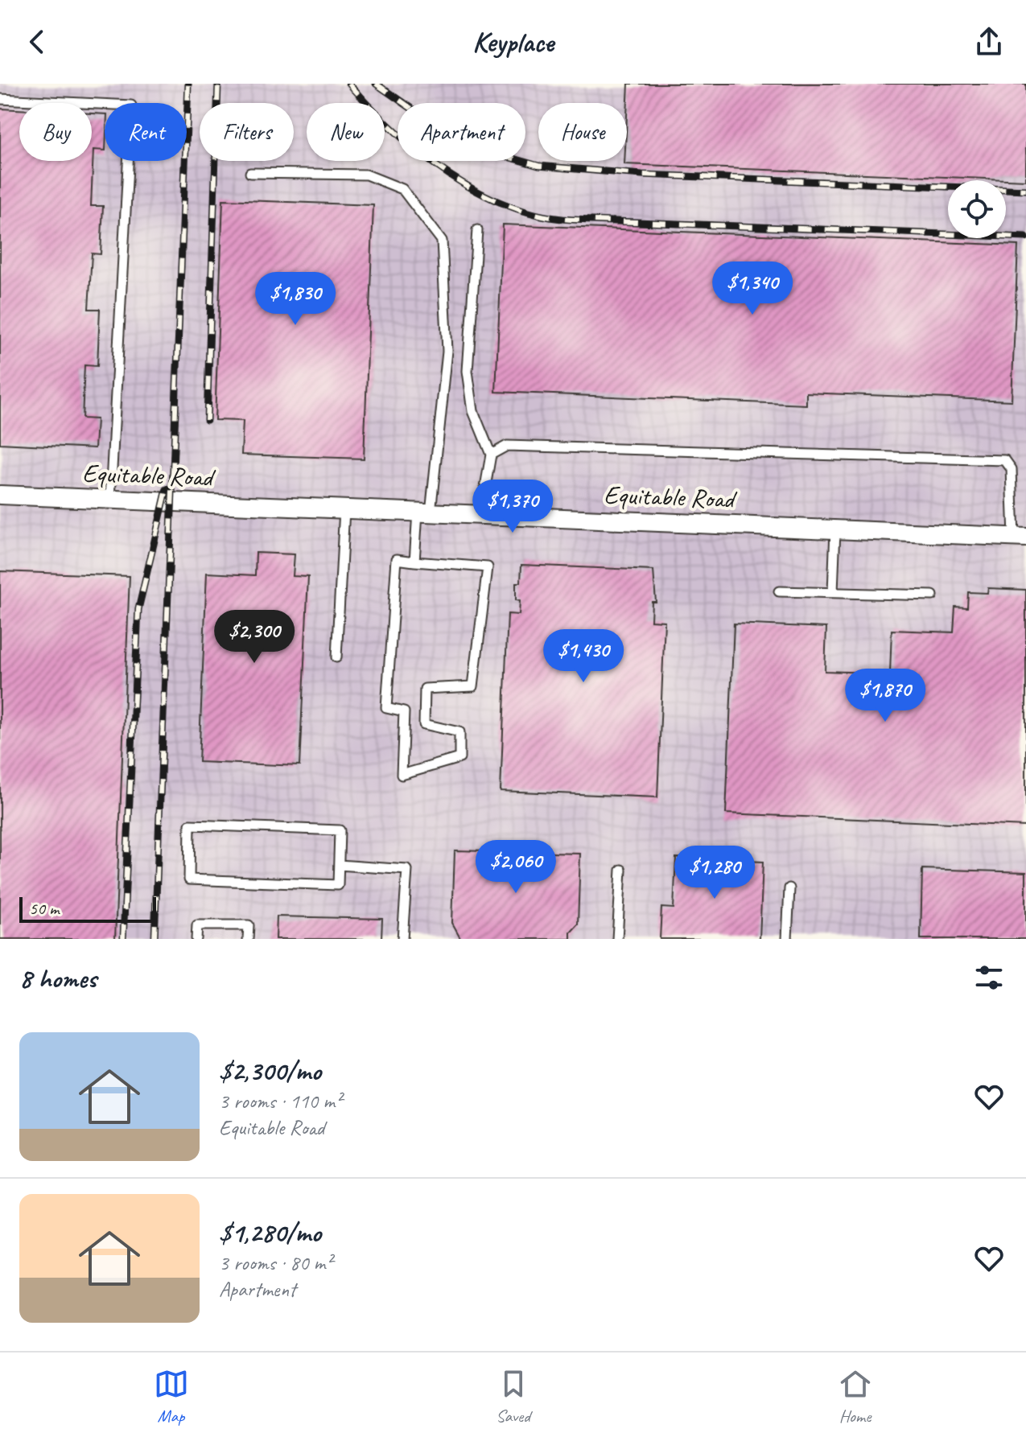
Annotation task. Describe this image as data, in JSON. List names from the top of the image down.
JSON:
{
  "streets": {
    "street": ["Equitable Road"]
  },
  "scale_bar": "50 m",
  "page": {
    "header": "Keyplace",
    "chip": [
      "Buy",
      "Rent",
      "Filters",
      "New",
      "Apartment",
      "House"
    ],
    "price": [
      "$1,340",
      "$1,830",
      "$1,370",
      "$2,300",
      "$1,430",
      "$1,870",
      "$2,060",
      "$1,280"
    ],
    "scale": "50 m",
    "heading": "8 homes",
    "list": [
      {
        "name": "$2,300/mo",
        "note": "3 rooms · 110 m² · Equitable Road"
      },
      {
        "name": "$1,280/mo",
        "note": "3 rooms · 80 m² · Apartment"
      }
    ],
    "tabs": ["Map", "Saved", "Home"]
  }
}
